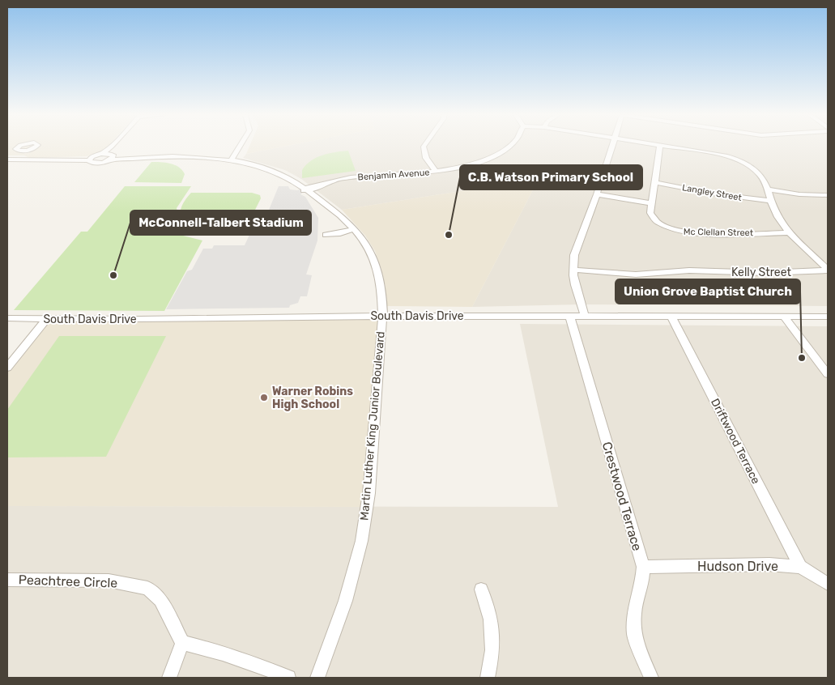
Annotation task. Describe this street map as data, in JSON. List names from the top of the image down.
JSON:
{
  "streets": {
    "street": [
      "Benjamin Avenue",
      "Langley Street",
      "Mc Clellan Street",
      "Kelly Street",
      "South Davis Drive",
      "Martin Luther King Junior Boulevard",
      "Driftwood Terrace",
      "Crestwood Terrace",
      "Hudson Drive",
      "Peachtree Circle"
    ]
  },
  "crossings": [
    ["Benjamin Avenue", "Martin Luther King Junior Boulevard"],
    ["Langley Street", "Mc Clellan Street"],
    ["South Davis Drive", "Martin Luther King Junior Boulevard"],
    ["South Davis Drive", "Driftwood Terrace"],
    ["South Davis Drive", "Crestwood Terrace"],
    ["Driftwood Terrace", "Hudson Drive"],
    ["Crestwood Terrace", "Hudson Drive"]
  ],
  "places": [
    "C.B. Watson Primary School",
    "McConnell-Talbert Stadium",
    "Union Grove Baptist Church",
    "Warner Robins High School"
  ]
}
